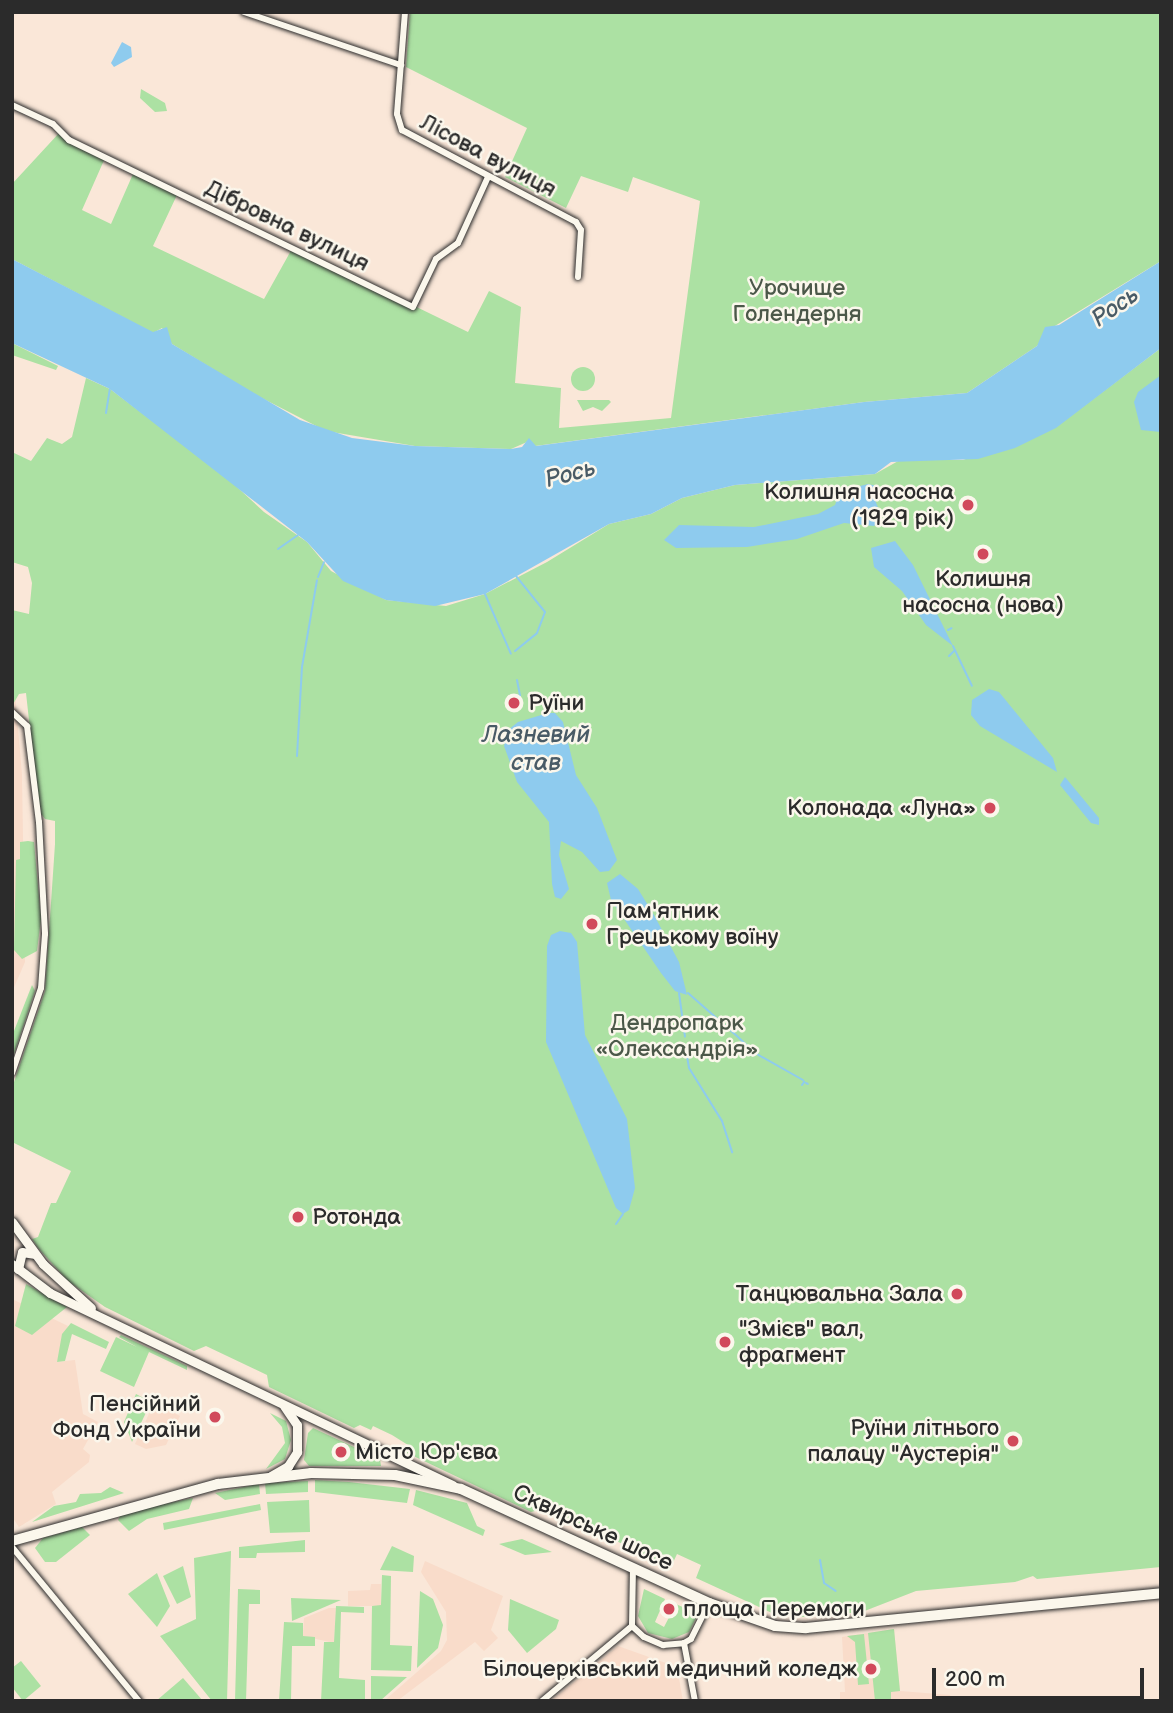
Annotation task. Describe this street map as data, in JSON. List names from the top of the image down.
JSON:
{
  "streets": {
    "main road": ["Сквирське шосе"],
    "street": ["Лісова вулиця", "Дібровна вулиця"]
  },
  "crossings": [
    ["Лісова вулиця", "Дібровна вулиця"]
  ],
  "water": ["Рось", "Лазневий став"],
  "parks": ["Урочище Голендерня", "Дендропарк «Олександрія»"],
  "places": [
    "Колишня насосна (1929 рік)",
    "Колишня насосна (нова)",
    "Руїни",
    "Колонада «Луна»",
    "Пам'ятник Грецькому воїну",
    "Ротонда",
    "Танцювальна Зала",
    "\"Змієв\" вал, фрагмент",
    "Пенсійний Фонд України",
    "Руїни літнього палацу \"Аустерія\"",
    "Місто Юр'єва",
    "площа Перемоги",
    "Білоцерківський медичний коледж"
  ],
  "scale_bar": "200 m"
}
